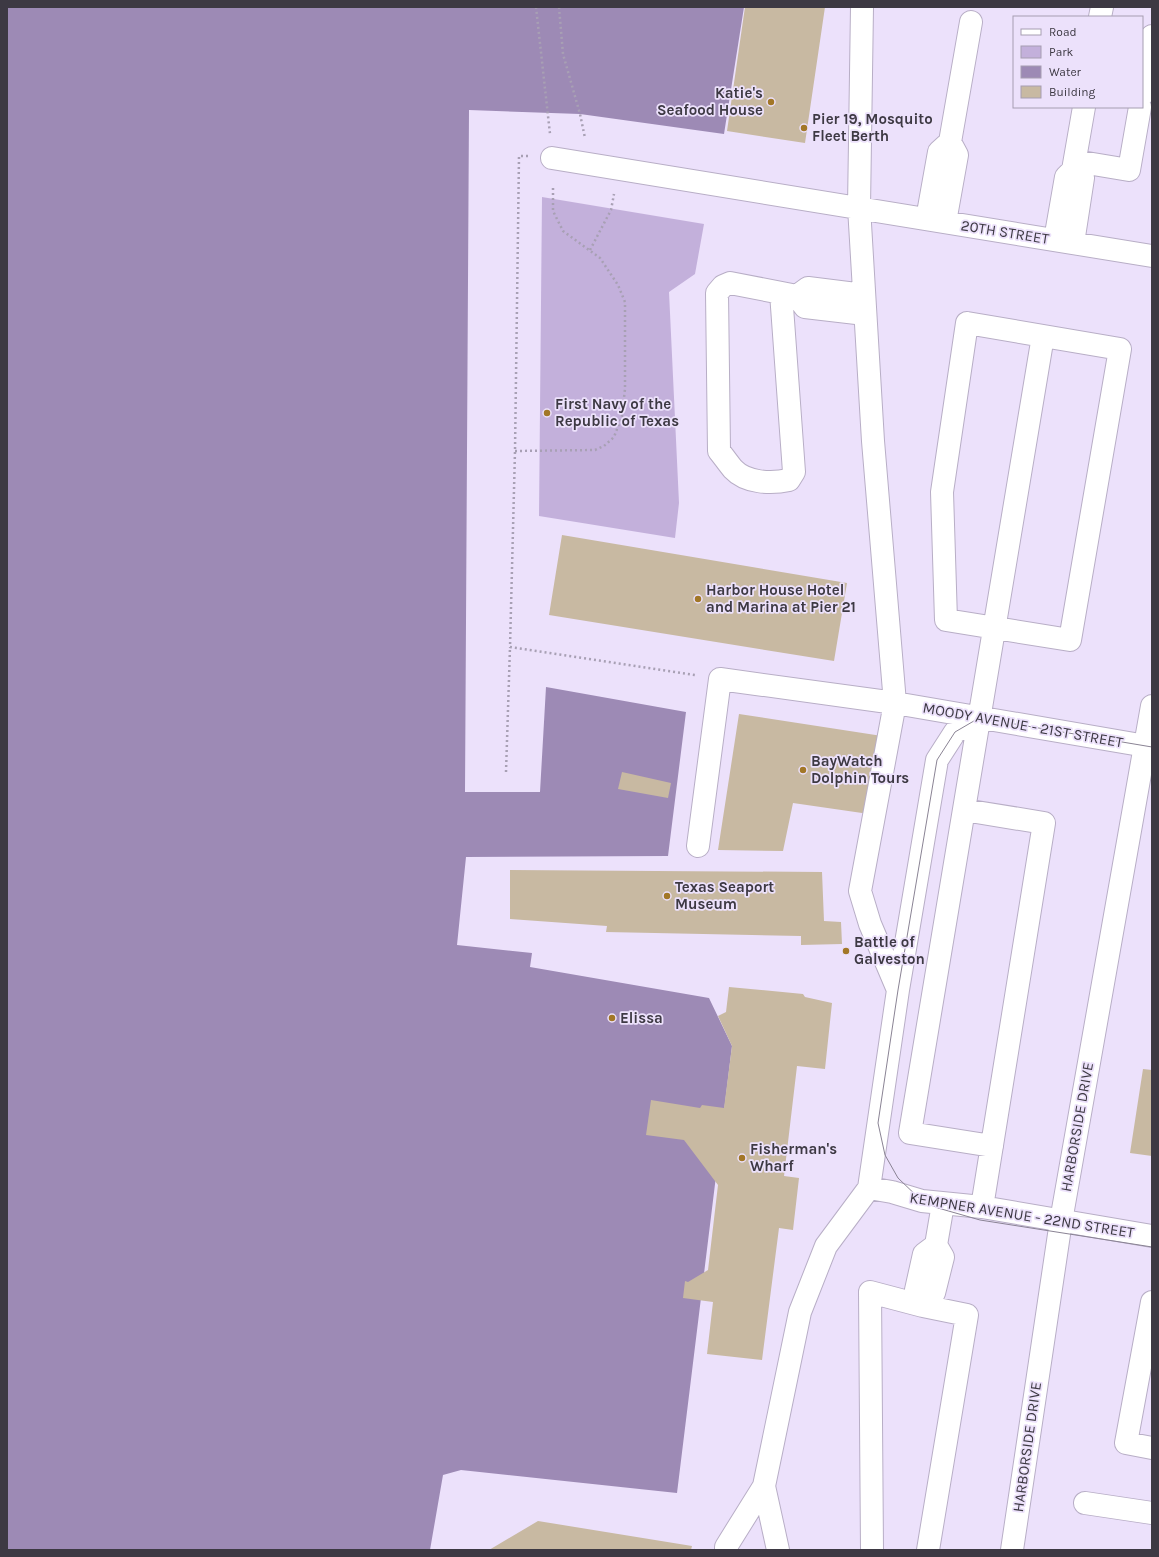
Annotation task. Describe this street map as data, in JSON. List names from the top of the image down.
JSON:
{
  "streets": {
    "street": [
      "20TH STREET",
      "MOODY AVENUE - 21ST STREET",
      "HARBORSIDE DRIVE",
      "KEMPNER AVENUE - 22ND STREET"
    ]
  },
  "crossings": [
    ["MOODY AVENUE - 21ST STREET", "HARBORSIDE DRIVE"],
    ["HARBORSIDE DRIVE", "KEMPNER AVENUE - 22ND STREET"]
  ],
  "places": [
    "Katie's Seafood House",
    "Pier 19, Mosquito Fleet Berth",
    "First Navy of the Republic of Texas",
    "Harbor House Hotel and Marina at Pier 21",
    "BayWatch Dolphin Tours",
    "Texas Seaport Museum",
    "Battle of Galveston",
    "Elissa",
    "Fisherman's Wharf"
  ],
  "legend": [
    "Road",
    "Park",
    "Water",
    "Building"
  ]
}
